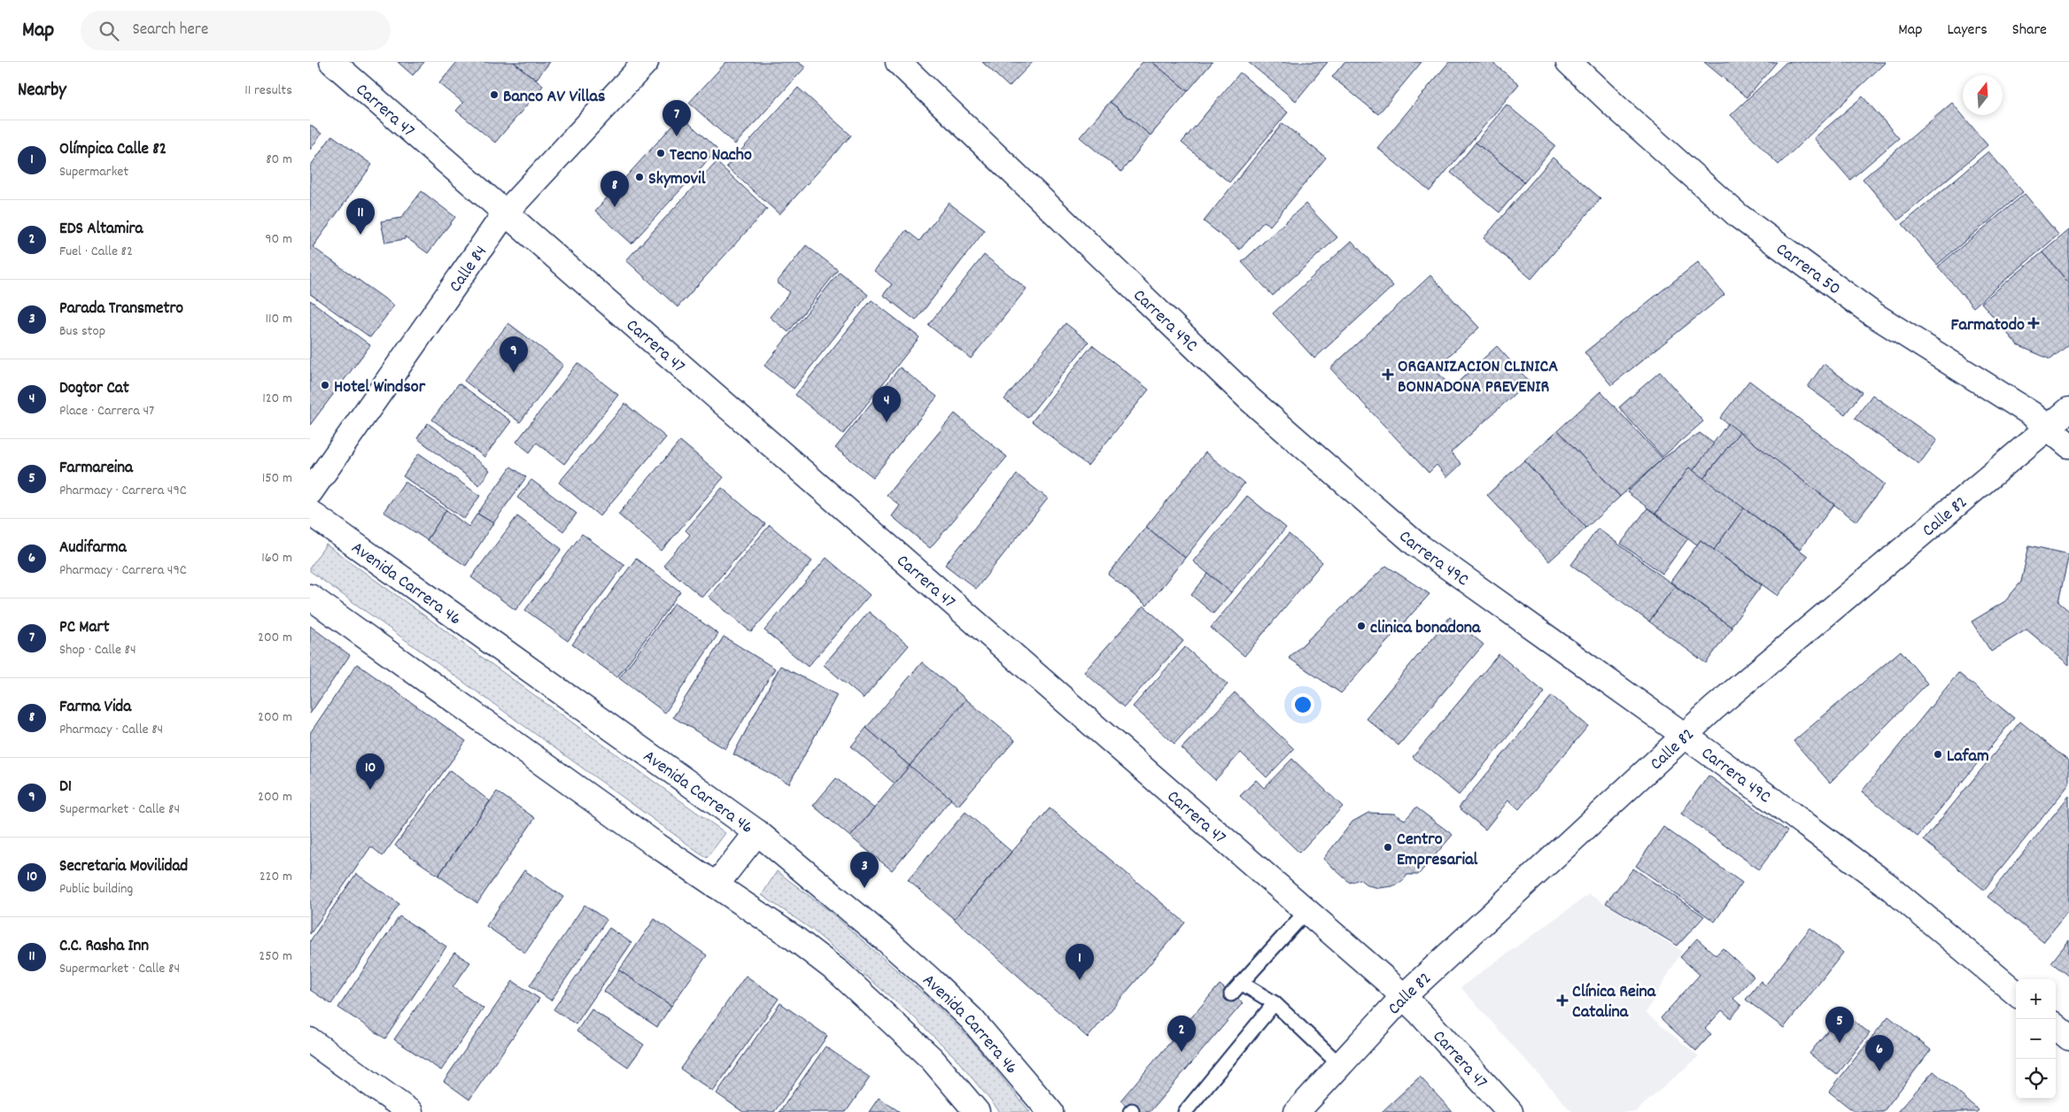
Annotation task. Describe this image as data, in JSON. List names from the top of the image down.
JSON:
{
  "streets": {
    "street": [
      "Carrera 47",
      "Carrera 50",
      "Calle 84",
      "Carrera 49C",
      "Calle 82",
      "Avenida Carrera 46"
    ]
  },
  "crossings": [
    ["Carrera 47", "Calle 84"],
    ["Carrera 47", "Calle 82"],
    ["Carrera 50", "Calle 82"],
    ["Carrera 49C", "Calle 82"]
  ],
  "places": {
    "other": [
      "Banco AV Villas",
      "Tecno Nacho",
      "Skymovil",
      "Hotel Windsor",
      "clinica bonadona",
      "Lafam",
      "Centro Empresarial"
    ],
    "health": ["Farmatodo", "ORGANIZACION CLINICA BONNADONA PREVENIR", "Clínica Reina Catalina"]
  },
  "north": "top",
  "page": {
    "header": "Map",
    "search": "Search here",
    "nav": ["Map", "Layers", "Share"],
    "heading": ["Nearby", "11 results"],
    "pins": [
      "7",
      "8",
      "11",
      "9",
      "4",
      "10",
      "3",
      "1",
      "5",
      "2",
      "6"
    ],
    "list": [
      {
        "mark": "1",
        "name": "Olímpica Calle 82",
        "note": "Supermarket",
        "value": "80 m"
      },
      {
        "mark": "2",
        "name": "EDS Altamira",
        "note": "Fuel · Calle 82",
        "value": "90 m"
      },
      {
        "mark": "3",
        "name": "Parada Transmetro",
        "note": "Bus stop",
        "value": "110 m"
      },
      {
        "mark": "4",
        "name": "Dogtor Cat",
        "note": "Place · Carrera 47",
        "value": "120 m"
      },
      {
        "mark": "5",
        "name": "Farmareina",
        "note": "Pharmacy · Carrera 49C",
        "value": "150 m"
      },
      {
        "mark": "6",
        "name": "Audifarma",
        "note": "Pharmacy · Carrera 49C",
        "value": "160 m"
      },
      {
        "mark": "7",
        "name": "PC Mart",
        "note": "Shop · Calle 84",
        "value": "200 m"
      },
      {
        "mark": "8",
        "name": "Farma Vida",
        "note": "Pharmacy · Calle 84",
        "value": "200 m"
      },
      {
        "mark": "9",
        "name": "D1",
        "note": "Supermarket · Calle 84",
        "value": "200 m"
      },
      {
        "mark": "10",
        "name": "Secretaria Movilidad",
        "note": "Public building",
        "value": "220 m"
      },
      {
        "mark": "11",
        "name": "C.C. Rasha Inn",
        "note": "Supermarket · Calle 84",
        "value": "250 m"
      }
    ],
    "map_buttons": ["+", "−"]
  }
}
